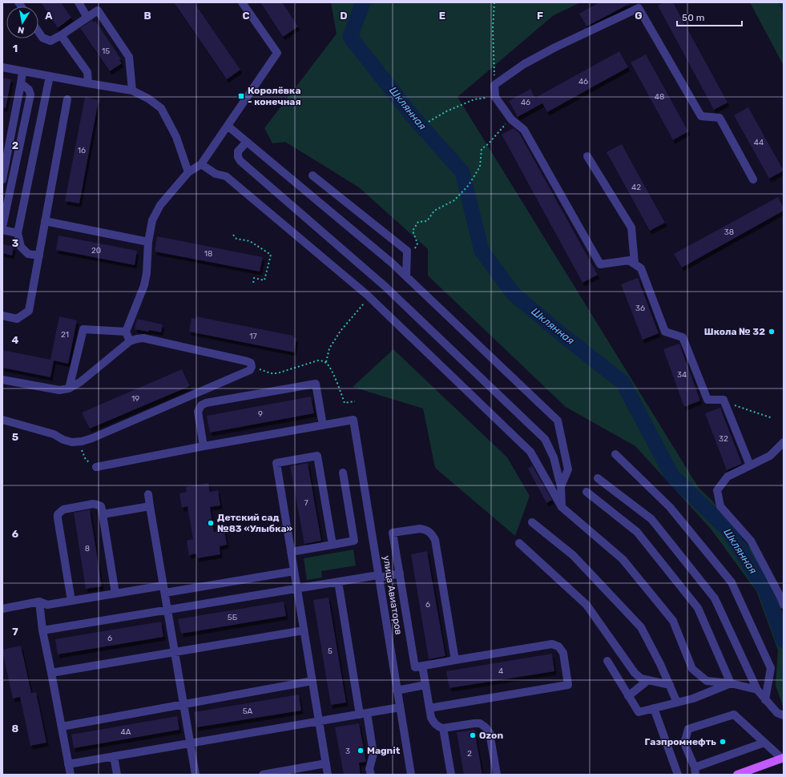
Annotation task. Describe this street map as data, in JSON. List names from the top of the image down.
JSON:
{
  "streets": {
    "street": ["улица Авиаторов"]
  },
  "water": ["Шклянная"],
  "places": {
    "transit": ["Королёвка - конечная"],
    "other": [
      "Школа № 32",
      "Детский сад №83 «Улыбка»",
      "Ozon",
      "Газпромнефть",
      "Magnit"
    ]
  },
  "house_numbers": [
    "15",
    "46",
    "48",
    "46",
    "44",
    "16",
    "42",
    "38",
    "20",
    "18",
    "36",
    "21",
    "17",
    "34",
    "19",
    "9",
    "32",
    "7",
    "8",
    "6",
    "5Б",
    "6",
    "5",
    "4",
    "5А",
    "4А",
    "3",
    "2"
  ],
  "scale_bar": "50 m",
  "north": "bottom",
  "grid": {
    "columns": [
      "A",
      "B",
      "C",
      "D",
      "E",
      "F",
      "G"
    ],
    "rows": [
      "1",
      "2",
      "3",
      "4",
      "5",
      "6",
      "7",
      "8"
    ]
  }
}
